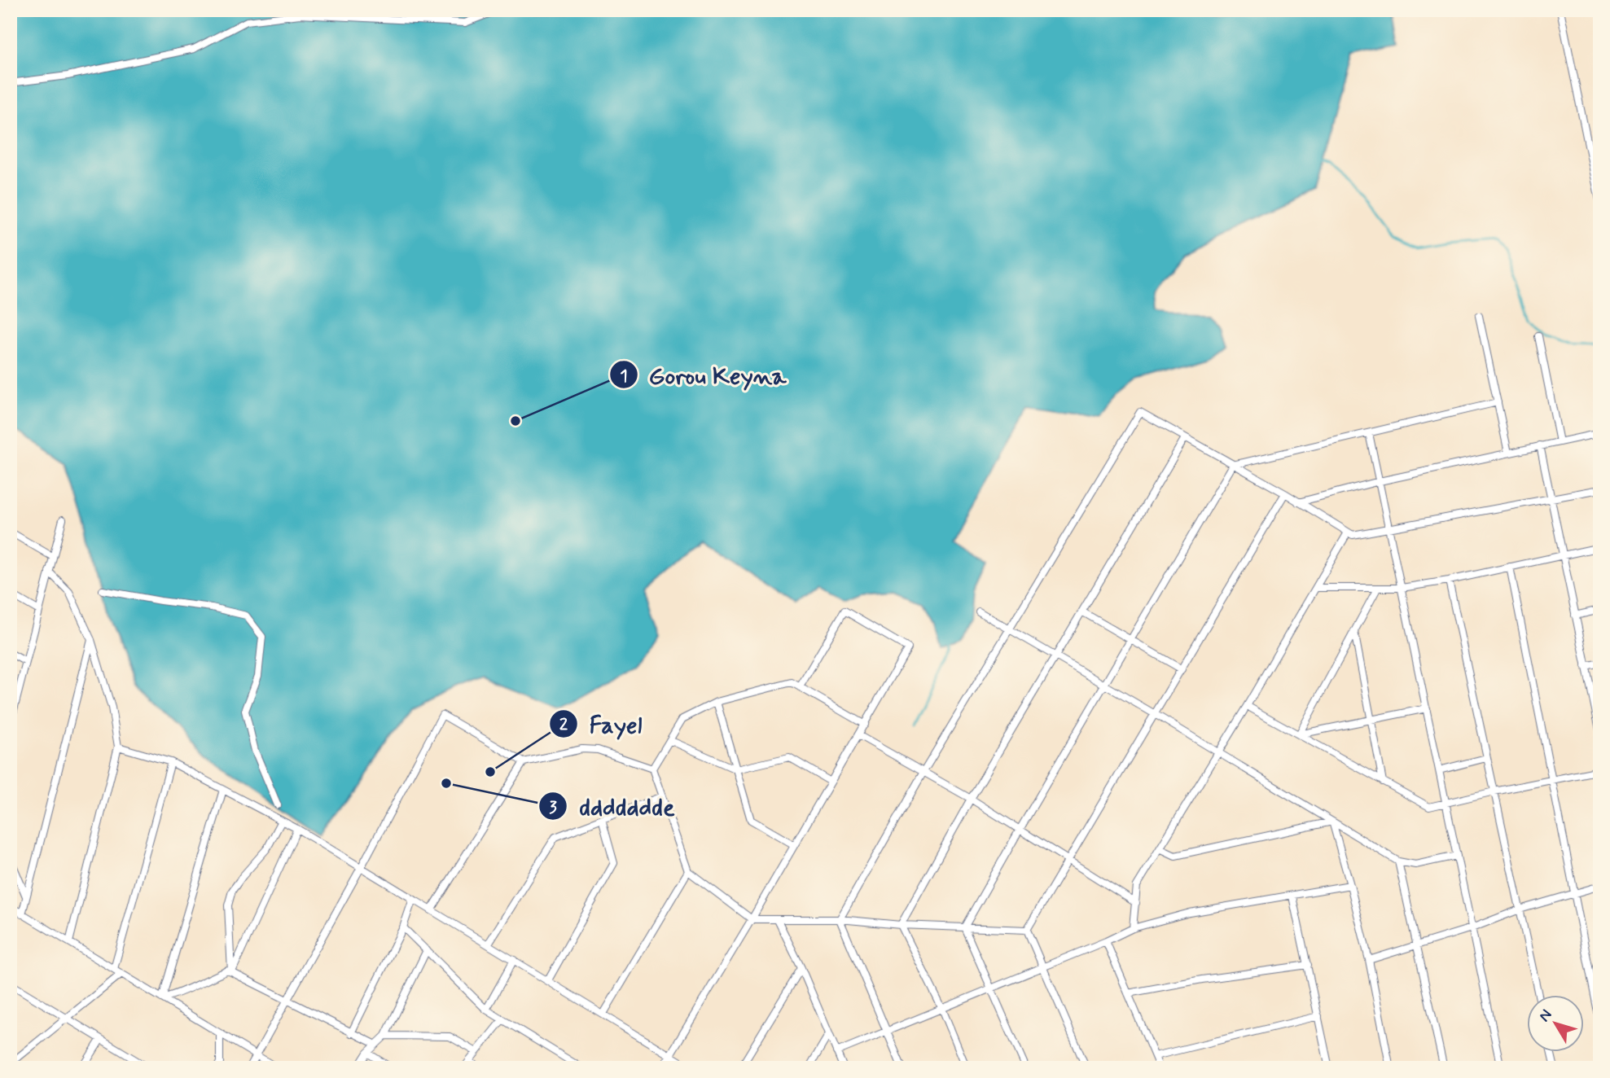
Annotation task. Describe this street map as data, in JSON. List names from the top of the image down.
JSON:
{
  "places": ["Gorou Keyna", "Fayel", "ddddddde"],
  "north": "top left"
}
